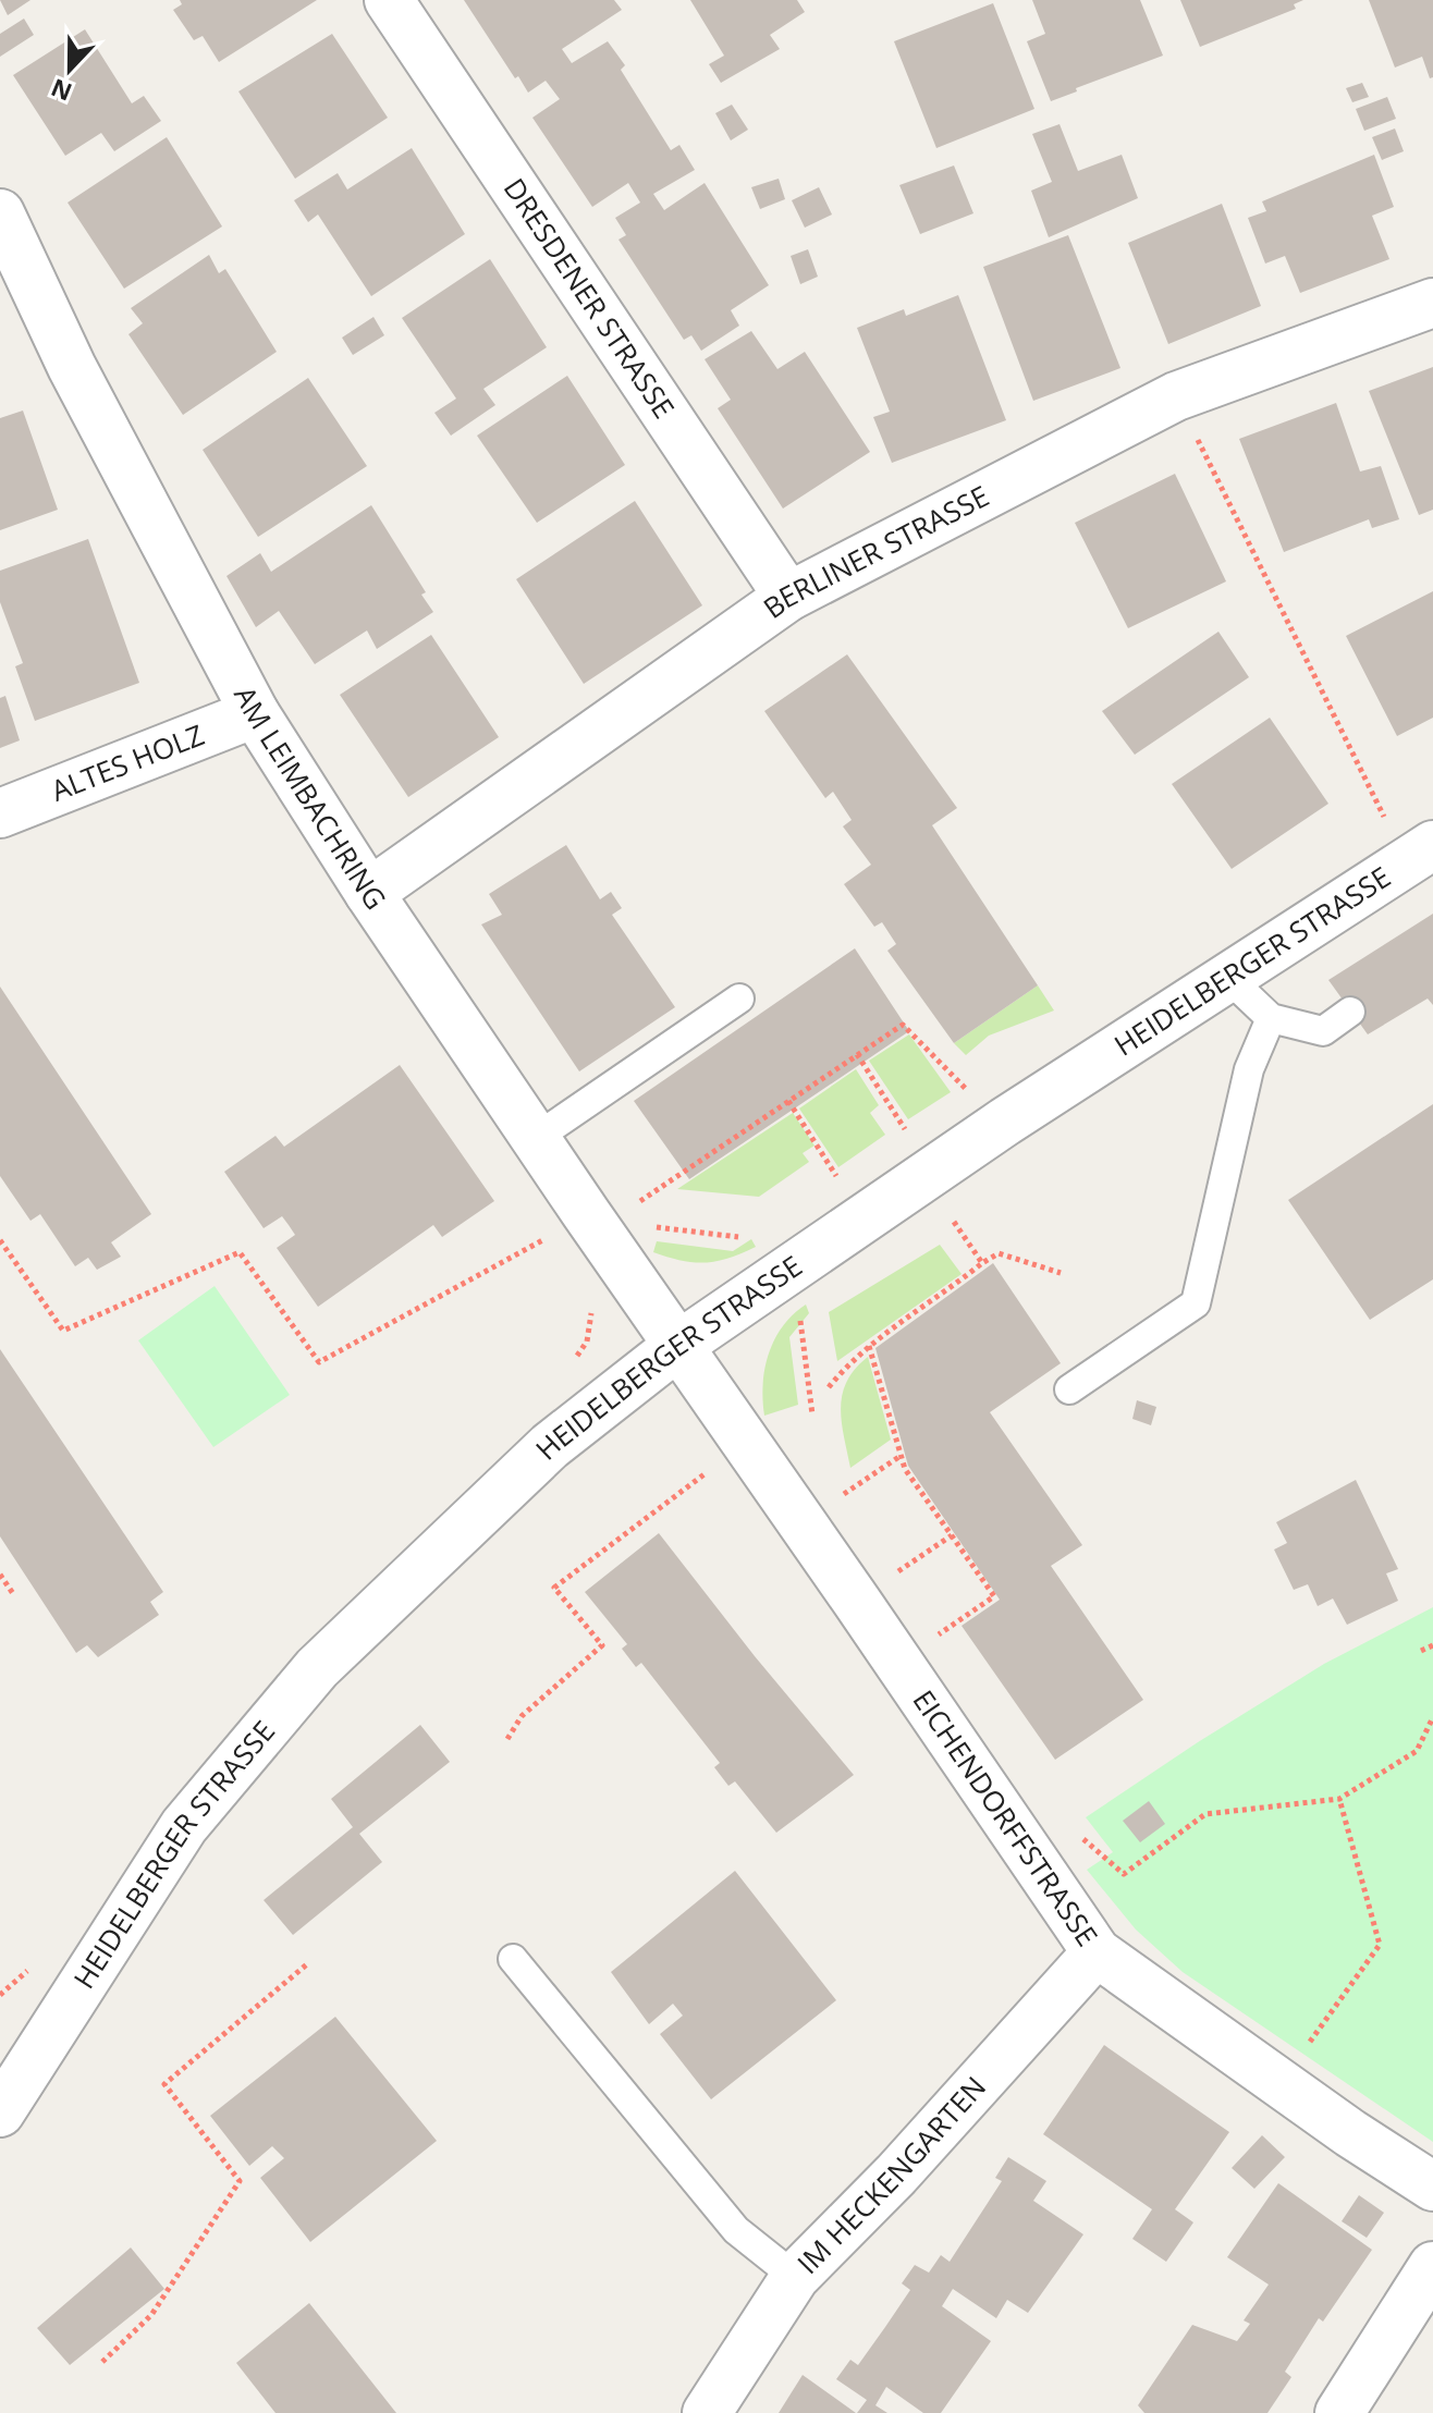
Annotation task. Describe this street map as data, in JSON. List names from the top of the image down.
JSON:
{
  "streets": {
    "street": [
      "DRESDENER STRASSE",
      "BERLINER STRASSE",
      "ALTES HOLZ",
      "AM LEIMBACHRING",
      "HEIDELBERGER STRASSE",
      "EICHENDORFFSTRASSE",
      "IM HECKENGARTEN"
    ]
  },
  "crossings": [
    ["DRESDENER STRASSE", "BERLINER STRASSE"],
    ["BERLINER STRASSE", "AM LEIMBACHRING"],
    ["ALTES HOLZ", "AM LEIMBACHRING"],
    ["AM LEIMBACHRING", "HEIDELBERGER STRASSE"],
    ["AM LEIMBACHRING", "EICHENDORFFSTRASSE"],
    ["HEIDELBERGER STRASSE", "EICHENDORFFSTRASSE"],
    ["EICHENDORFFSTRASSE", "IM HECKENGARTEN"]
  ],
  "north": "bottom"
}
